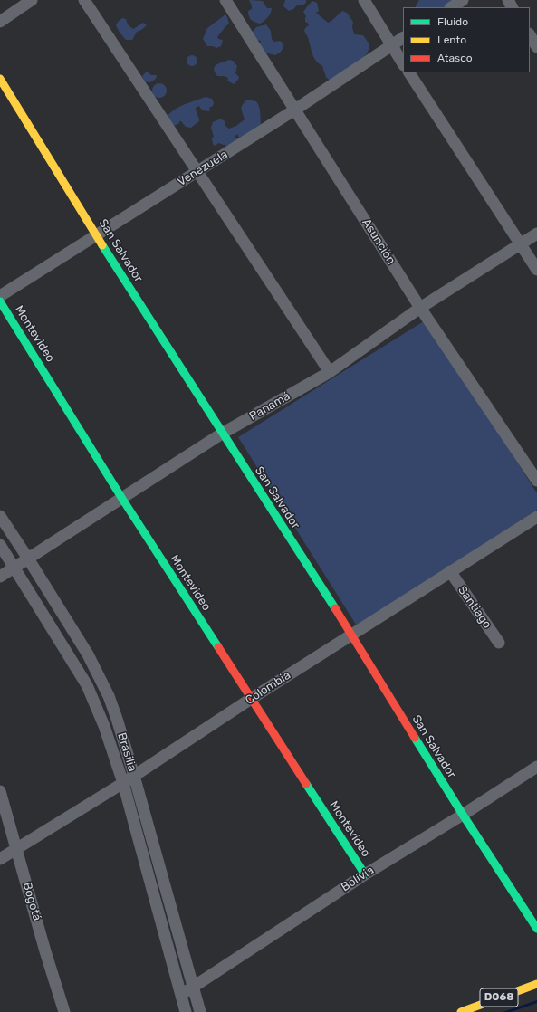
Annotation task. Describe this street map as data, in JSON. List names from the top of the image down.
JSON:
{
  "streets": {
    "street": [
      "Venezuela",
      "Asunción",
      "San Salvador",
      "Montevideo",
      "Panamá",
      "Santiago",
      "Colombia",
      "Brasilia",
      "Bolívia",
      "Bogotá",
      "D068"
    ]
  },
  "crossings": [
    ["Venezuela", "Asunción"],
    ["Venezuela", "San Salvador"],
    ["Asunción", "Panamá"],
    ["San Salvador", "Panamá"],
    ["San Salvador", "Colombia"],
    ["San Salvador", "Bolívia"],
    ["Montevideo", "Panamá"],
    ["Montevideo", "Colombia"],
    ["Montevideo", "Bolívia"],
    ["Panamá", "Brasilia"],
    ["Santiago", "Colombia"],
    ["Colombia", "Brasilia"],
    ["Colombia", "Bogotá"],
    ["Brasilia", "Bolívia"]
  ],
  "legend": ["Fluido", "Lento", "Atasco"]
}
